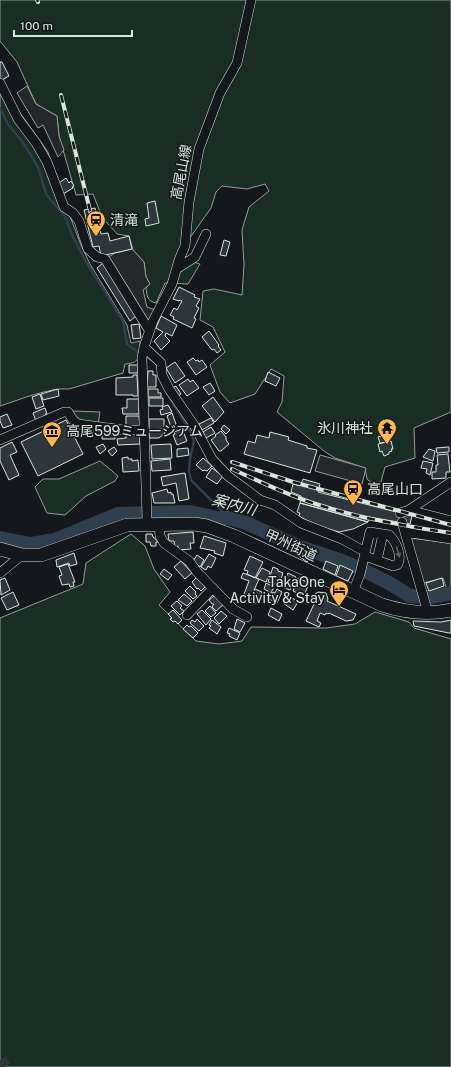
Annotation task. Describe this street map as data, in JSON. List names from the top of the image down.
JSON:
{
  "streets": {
    "highway": ["甲州街道"],
    "street": ["高尾山線"]
  },
  "crossings": [
    ["高尾山線", "甲州街道"]
  ],
  "water": ["案内川"],
  "places": {
    "station": ["清滝", "高尾山口"],
    "temple": ["氷川神社"],
    "museum": ["高尾599ミュージアム"],
    "hotel": ["TakaOne Activity & Stay"]
  },
  "scale_bar": "100 m"
}
